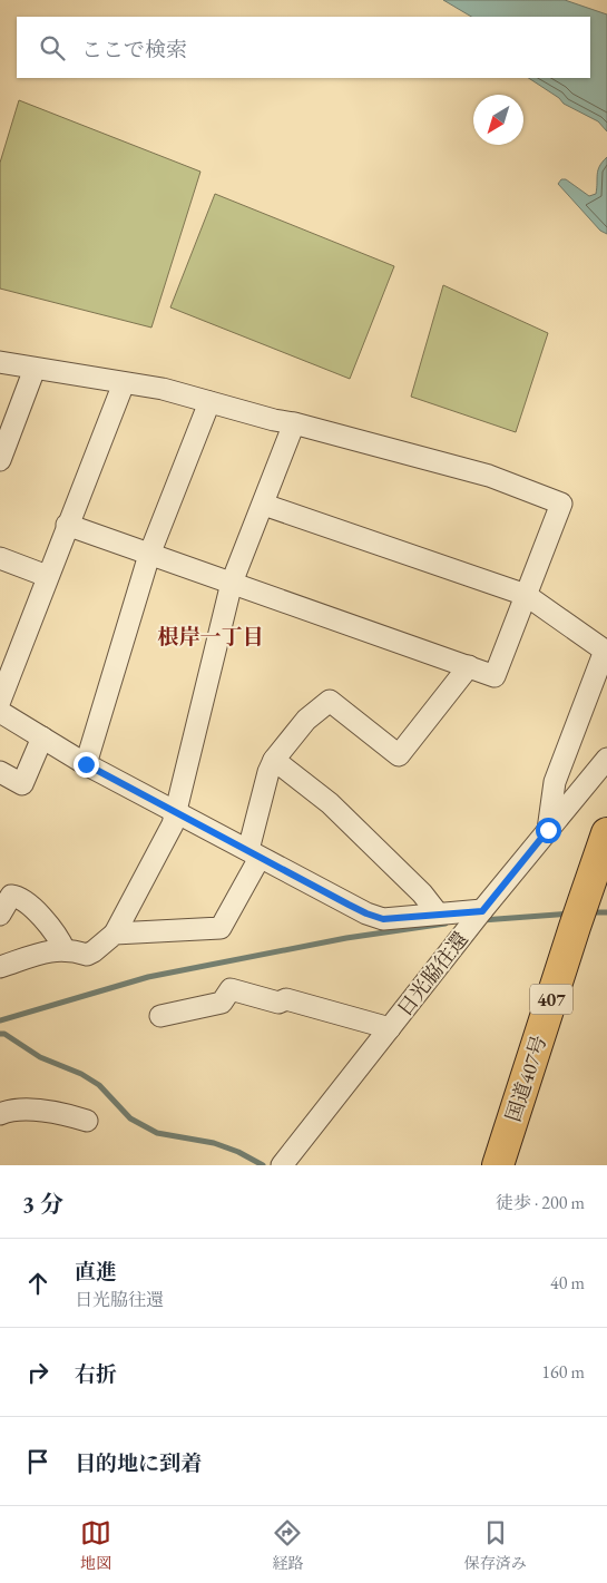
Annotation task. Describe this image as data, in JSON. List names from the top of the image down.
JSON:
{
  "streets": {
    "highway": ["407", "国道407号"],
    "street": ["日光脇往還"]
  },
  "districts": ["根岸一丁目"],
  "north": "bottom left",
  "page": {
    "search": "ここで検索",
    "heading": ["3 分", "徒歩 · 200 m"],
    "list": [
      ["直進", "日光脇往還", "40 m"],
      ["右折", "160 m"],
      "目的地に到着"
    ],
    "nav": ["地図", "経路", "保存済み"]
  }
}
